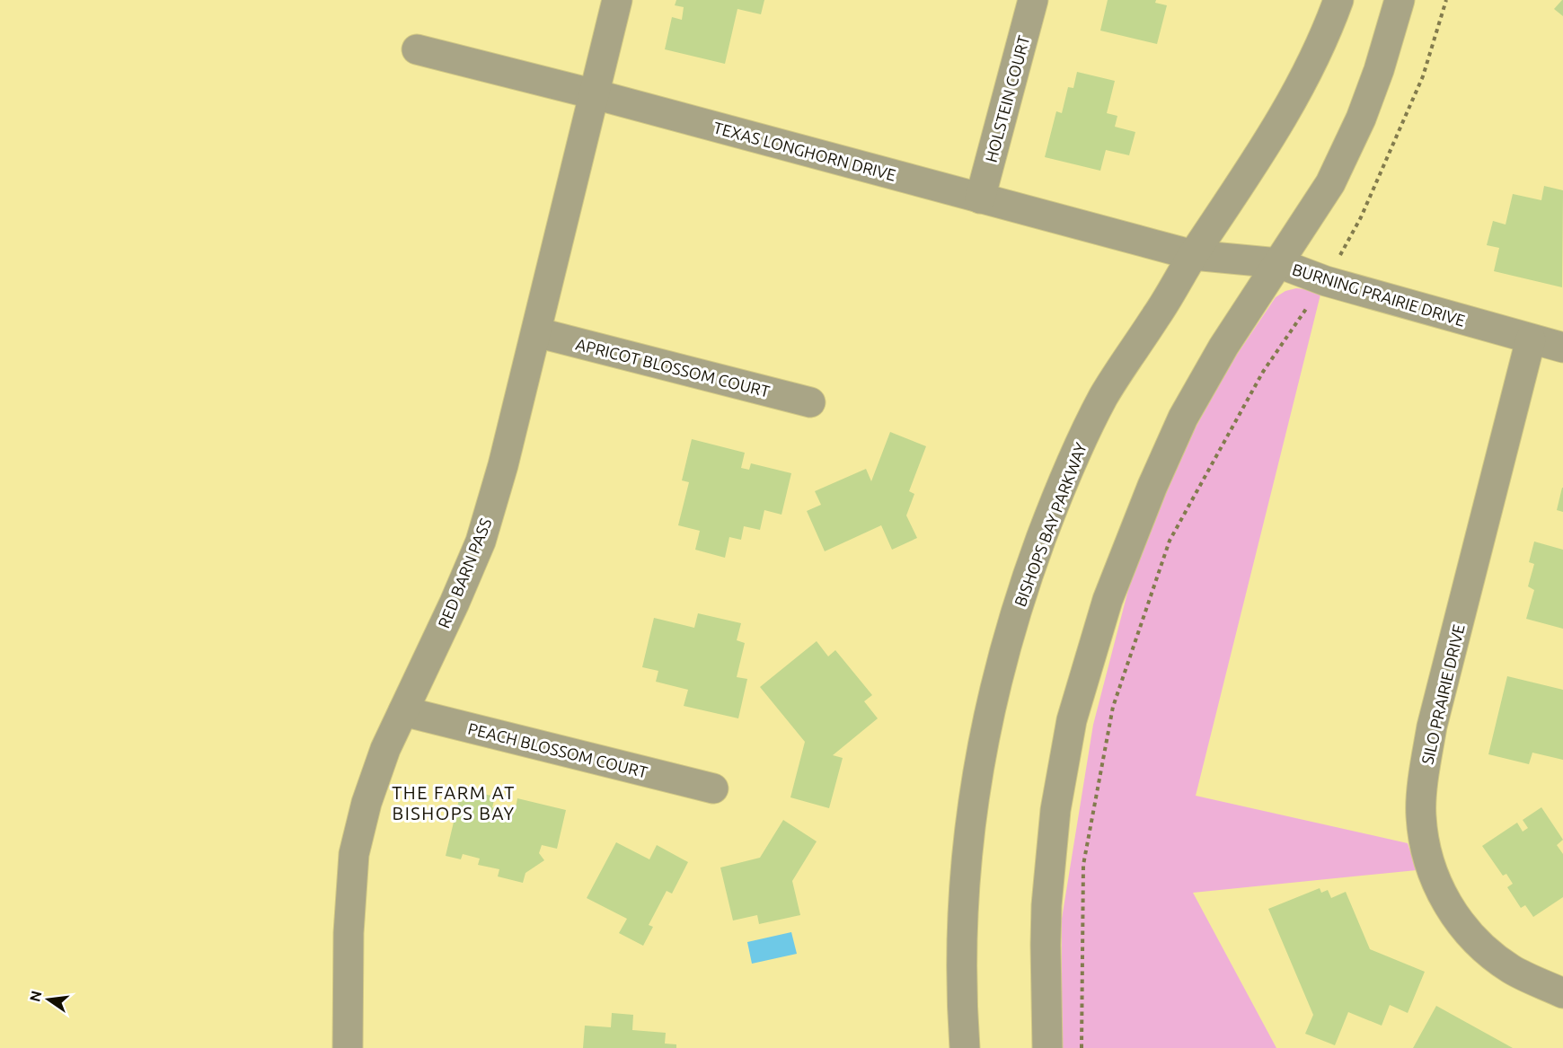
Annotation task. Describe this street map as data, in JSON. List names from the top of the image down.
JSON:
{
  "streets": {
    "street": [
      "HOLSTEIN COURT",
      "TEXAS LONGHORN DRIVE",
      "BURNING PRAIRIE DRIVE",
      "APRICOT BLOSSOM COURT",
      "BISHOPS BAY PARKWAY",
      "RED BARN PASS",
      "SILO PRAIRIE DRIVE",
      "PEACH BLOSSOM COURT"
    ]
  },
  "crossings": [
    ["HOLSTEIN COURT", "TEXAS LONGHORN DRIVE"],
    ["TEXAS LONGHORN DRIVE", "BURNING PRAIRIE DRIVE"],
    ["TEXAS LONGHORN DRIVE", "BISHOPS BAY PARKWAY"],
    ["TEXAS LONGHORN DRIVE", "RED BARN PASS"],
    ["BURNING PRAIRIE DRIVE", "BISHOPS BAY PARKWAY"],
    ["BURNING PRAIRIE DRIVE", "SILO PRAIRIE DRIVE"],
    ["APRICOT BLOSSOM COURT", "RED BARN PASS"],
    ["RED BARN PASS", "PEACH BLOSSOM COURT"]
  ],
  "districts": ["THE FARM AT BISHOPS BAY"],
  "north": "left"
}
